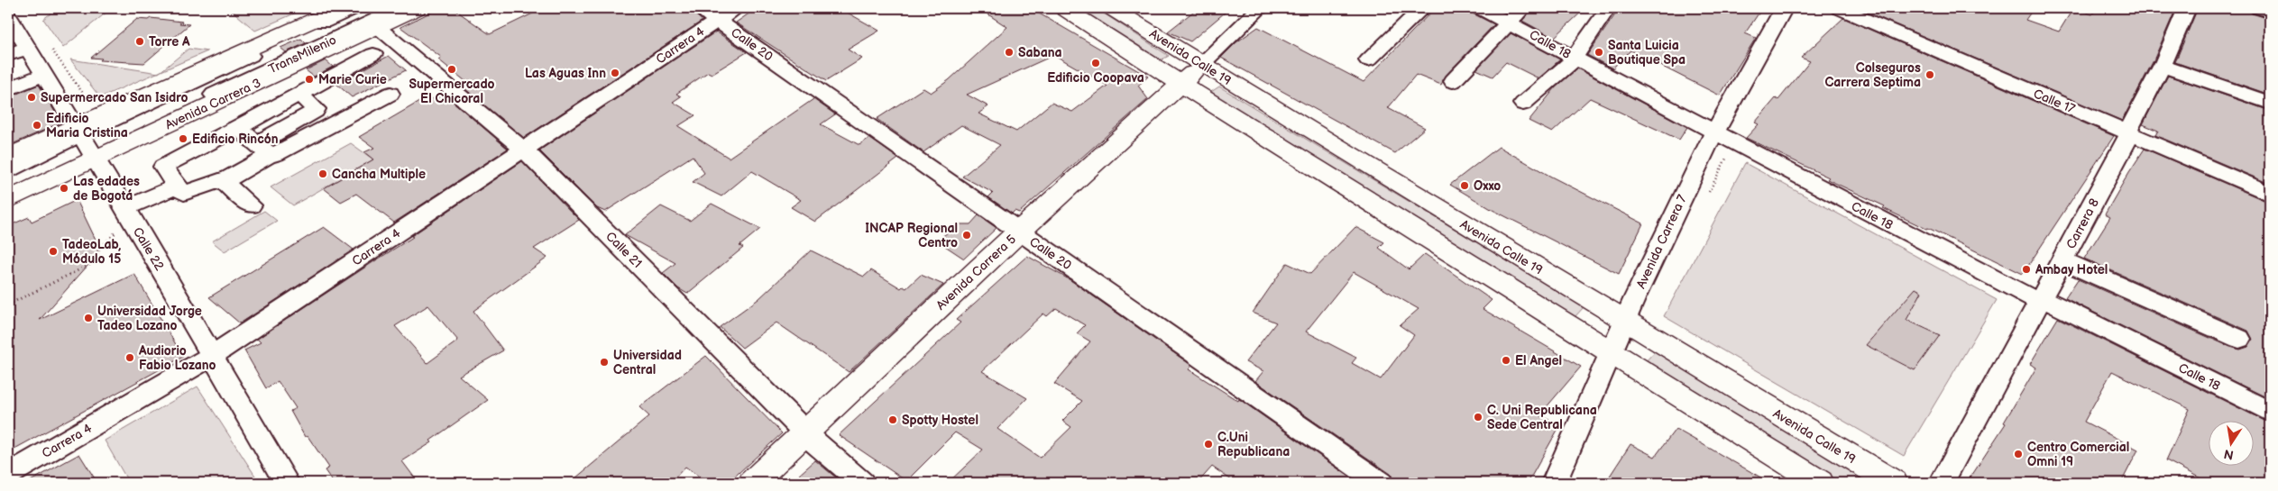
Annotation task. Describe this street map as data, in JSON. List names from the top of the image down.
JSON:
{
  "streets": {
    "main road": ["Avenida Calle 19", "Avenida Carrera 3", "Avenida Carrera 5"],
    "street": [
      "Calle 20",
      "Calle 18",
      "Carrera 4",
      "TransMilenio",
      "Calle 17",
      "Carrera 8",
      "Avenida Carrera 7",
      "Calle 22",
      "Calle 21"
    ]
  },
  "crossings": [
    ["Calle 20", "Carrera 4"],
    ["Calle 20", "Avenida Carrera 5"],
    ["Calle 18", "Carrera 8"],
    ["Calle 18", "Avenida Carrera 7"],
    ["Carrera 4", "Calle 22"],
    ["Carrera 4", "Calle 21"],
    ["TransMilenio", "Avenida Carrera 3"],
    ["TransMilenio", "Calle 22"],
    ["Avenida Calle 19", "Avenida Carrera 7"],
    ["Avenida Calle 19", "Avenida Carrera 5"],
    ["Calle 17", "Carrera 8"],
    ["Avenida Carrera 3", "Calle 22"],
    ["Avenida Carrera 3", "Calle 21"],
    ["Calle 21", "Avenida Carrera 5"]
  ],
  "places": [
    "Torre A",
    "Sabana",
    "Santa Luicia Boutique Spa",
    "Edificio Coopava",
    "Supermercado El Chicoral",
    "Las Aguas Inn",
    "Colseguros Carrera Septima",
    "Marie Curie",
    "Supermercado San Isidro",
    "Edificio Maria Cristina",
    "Edificio Rincón",
    "Cancha Multiple",
    "Oxxo",
    "Las edades de Bogotá",
    "INCAP Regional Centro",
    "TadeoLab, Módulo 15",
    "Ambay Hotel",
    "Universidad Jorge Tadeo Lozano",
    "Audiorio Fabio Lozano",
    "El Angel",
    "Universidad Central",
    "C. Uni Republicana Sede Central",
    "Spotty Hostel",
    "C.Uni Republicana",
    "Centro Comercial Omni 19"
  ],
  "north": "bottom"
}
